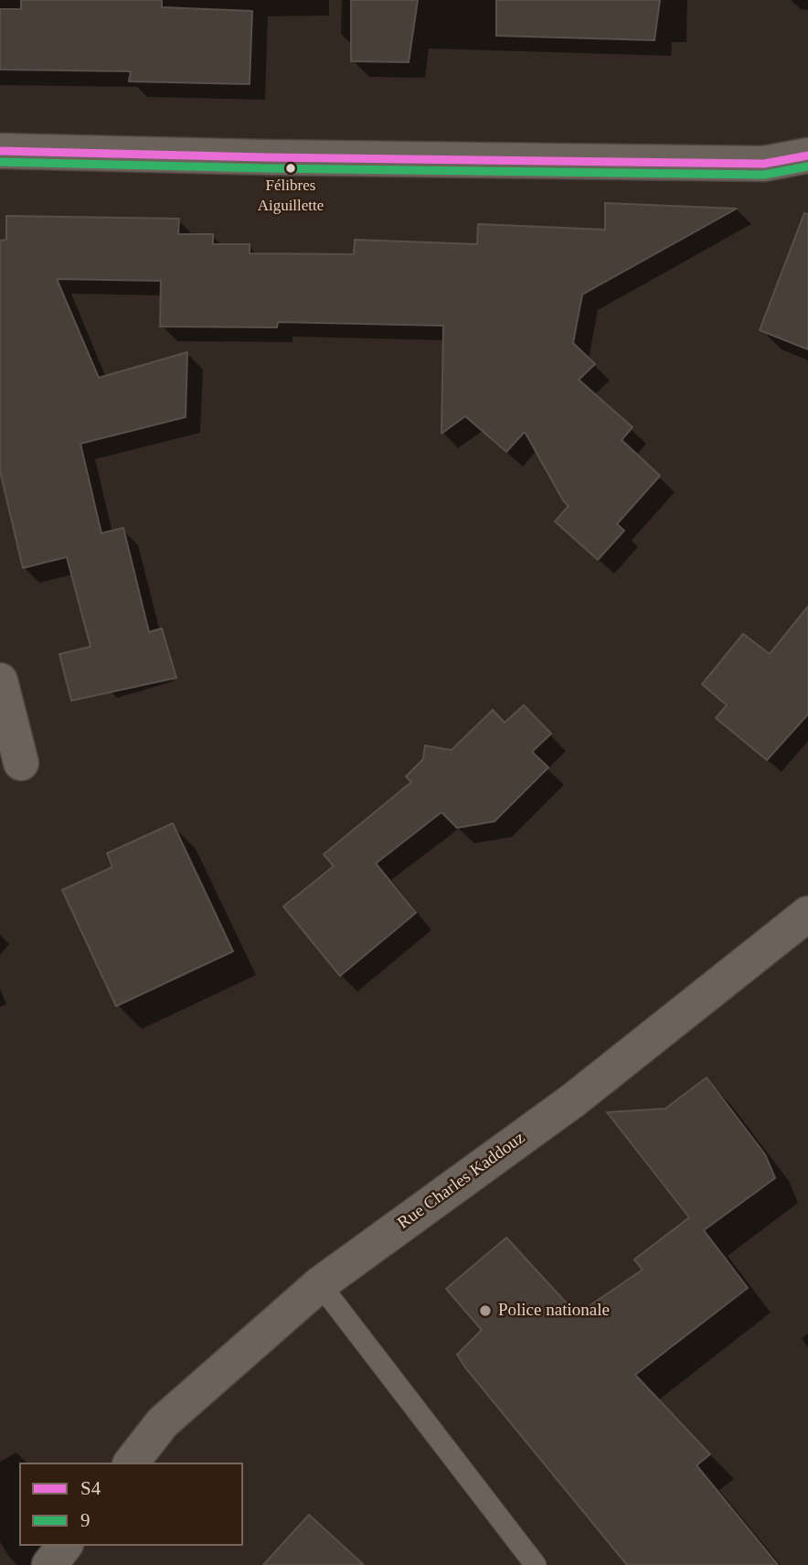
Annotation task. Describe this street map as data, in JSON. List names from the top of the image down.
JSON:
{
  "streets": {
    "street": ["Rue Charles Kaddouz"]
  },
  "places": ["Félibres Aiguillette", "Police nationale"],
  "lines": ["transit line S4", "transit line 9"],
  "legend": ["S4", "9"]
}
